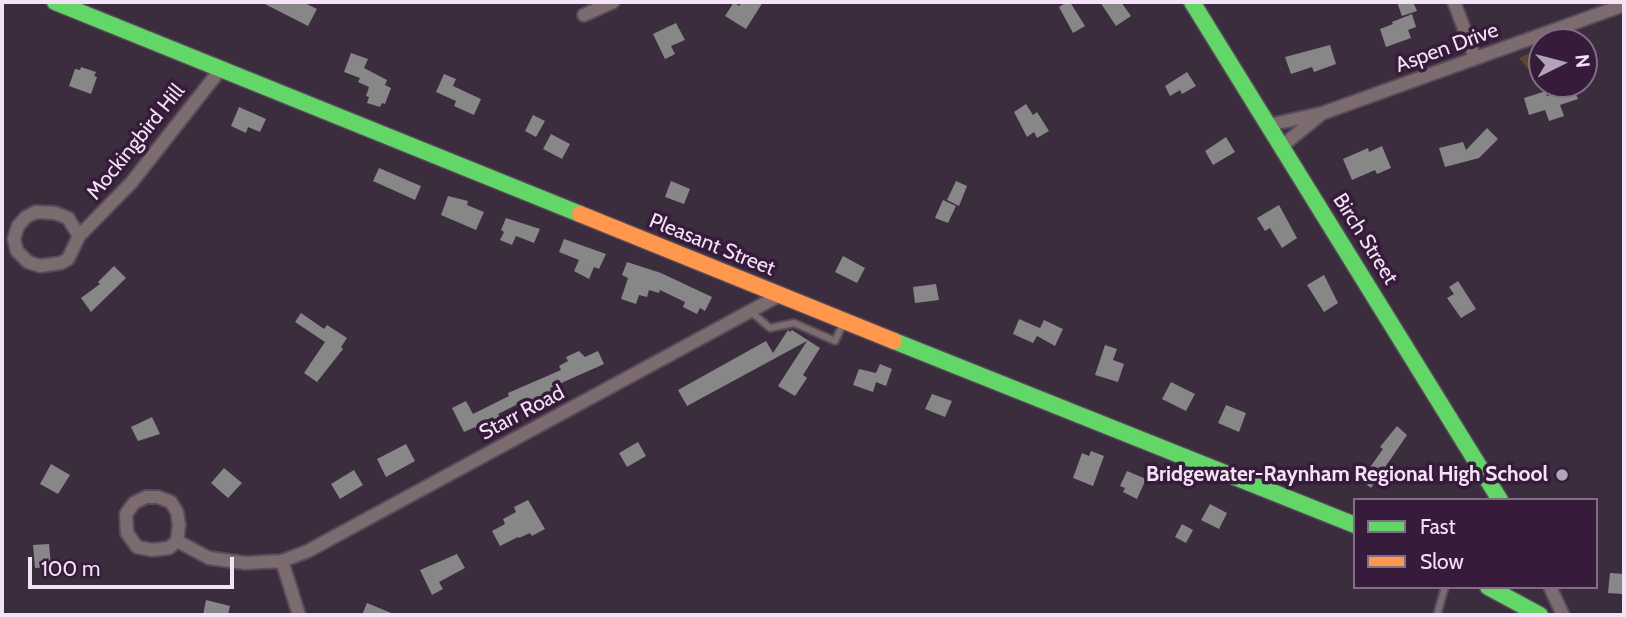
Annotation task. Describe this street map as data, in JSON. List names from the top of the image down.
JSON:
{
  "streets": {
    "main road": ["Birch Street", "Pleasant Street"],
    "street": ["Aspen Drive", "Mockingbird Hill", "Starr Road"]
  },
  "crossings": [
    ["Aspen Drive", "Birch Street"],
    ["Mockingbird Hill", "Pleasant Street"],
    ["Pleasant Street", "Starr Road"]
  ],
  "places": ["Bridgewater-Raynham Regional High School"],
  "legend": ["Fast", "Slow"],
  "scale_bar": "100 m",
  "north": "right"
}
